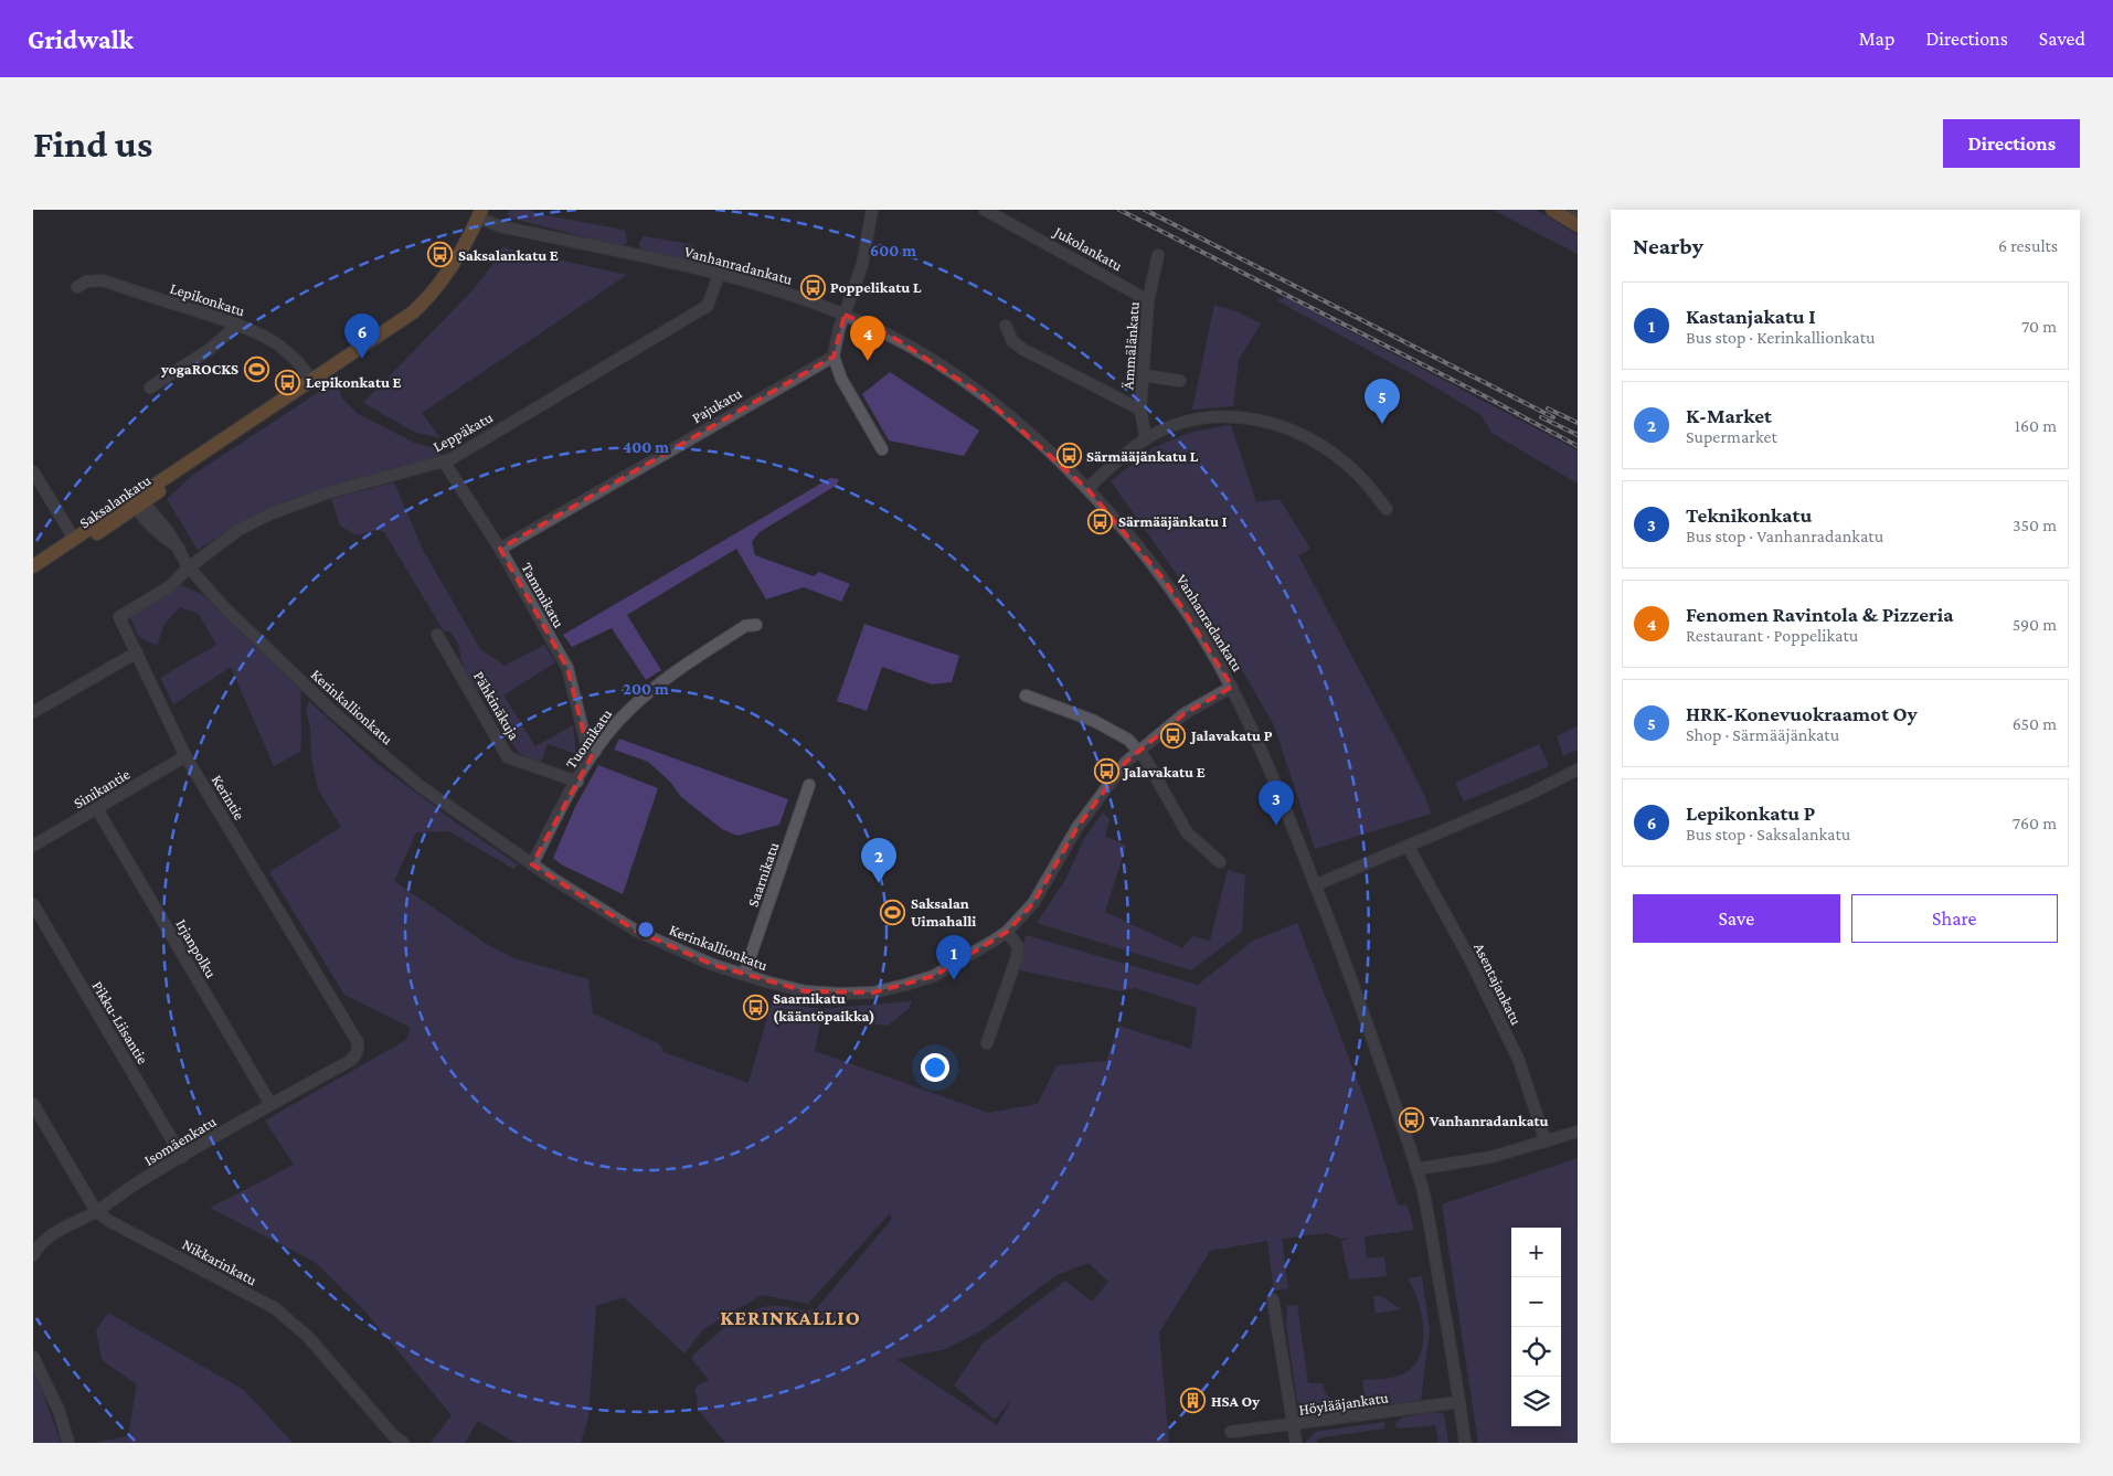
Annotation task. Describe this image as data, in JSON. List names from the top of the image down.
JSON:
{
  "streets": {
    "main road": ["Saksalankatu"],
    "street": [
      "Jukolankatu",
      "Vanhanradankatu",
      "Lepikonkatu",
      "Ämmälänkatu",
      "Pajukatu",
      "Leppäkatu",
      "Tammikatu",
      "Pähkinäkuja",
      "Kerinkallionkatu",
      "Tuomikatu",
      "Sinikantie",
      "Kerintie",
      "Saarnikatu",
      "Irjanpolku",
      "Asentajankatu",
      "Pikku-Liisantie",
      "Isomäenkatu",
      "Nikkarinkatu",
      "Höylääjankatu"
    ]
  },
  "crossings": [
    ["Jukolankatu", "Ämmälänkatu"],
    ["Vanhanradankatu", "Leppäkatu"],
    ["Vanhanradankatu", "Saksalankatu"],
    ["Vanhanradankatu", "Kerinkallionkatu"],
    ["Vanhanradankatu", "Höylääjankatu"],
    ["Lepikonkatu", "Saksalankatu"],
    ["Pajukatu", "Tammikatu"],
    ["Leppäkatu", "Tammikatu"],
    ["Leppäkatu", "Kerinkallionkatu"],
    ["Leppäkatu", "Kerintie"],
    ["Saksalankatu", "Kerinkallionkatu"],
    ["Tammikatu", "Tuomikatu"],
    ["Pähkinäkuja", "Tuomikatu"],
    ["Kerinkallionkatu", "Tuomikatu"],
    ["Kerinkallionkatu", "Kerintie"],
    ["Kerinkallionkatu", "Saarnikatu"],
    ["Sinikantie", "Kerintie"],
    ["Sinikantie", "Irjanpolku"],
    ["Kerintie", "Isomäenkatu"],
    ["Irjanpolku", "Isomäenkatu"],
    ["Pikku-Liisantie", "Isomäenkatu"],
    ["Isomäenkatu", "Nikkarinkatu"]
  ],
  "districts": ["KERINKALLIO"],
  "places": {
    "bus stop": [
      "Saksalankatu E",
      "Poppelikatu L",
      "Lepikonkatu E",
      "Särmääjänkatu L",
      "Särmääjänkatu I",
      "Jalavakatu P",
      "Jalavakatu E",
      "Saarnikatu (kääntöpaikka)",
      "Vanhanradankatu"
    ],
    "sports": ["yogaROCKS", "Saksalan Uimahalli"],
    "building": ["HSA Oy"]
  },
  "page": {
    "header": "Gridwalk",
    "nav": ["Map", "Directions", "Saved"],
    "buttons": [
      "Directions",
      ["Save", "Share"]
    ],
    "title": "Find us",
    "heading": ["Nearby", "6 results"],
    "list": [
      {
        "mark": "1",
        "name": "Kastanjakatu I",
        "note": "Bus stop · Kerinkallionkatu",
        "value": "70 m"
      },
      {
        "mark": "2",
        "name": "K-Market",
        "note": "Supermarket",
        "value": "160 m"
      },
      {
        "mark": "3",
        "name": "Teknikonkatu",
        "note": "Bus stop · Vanhanradankatu",
        "value": "350 m"
      },
      {
        "mark": "4",
        "name": "Fenomen Ravintola & Pizzeria",
        "note": "Restaurant · Poppelikatu",
        "value": "590 m"
      },
      {
        "mark": "5",
        "name": "HRK-Konevuokraamot Oy",
        "note": "Shop · Särmääjänkatu",
        "value": "650 m"
      },
      {
        "mark": "6",
        "name": "Lepikonkatu P",
        "note": "Bus stop · Saksalankatu",
        "value": "760 m"
      }
    ],
    "pins": [
      "6",
      "4",
      "5",
      "3",
      "2",
      "1"
    ],
    "map_buttons": ["+", "−"]
  },
  "rings": ["600 m", "400 m", "200 m"]
}
